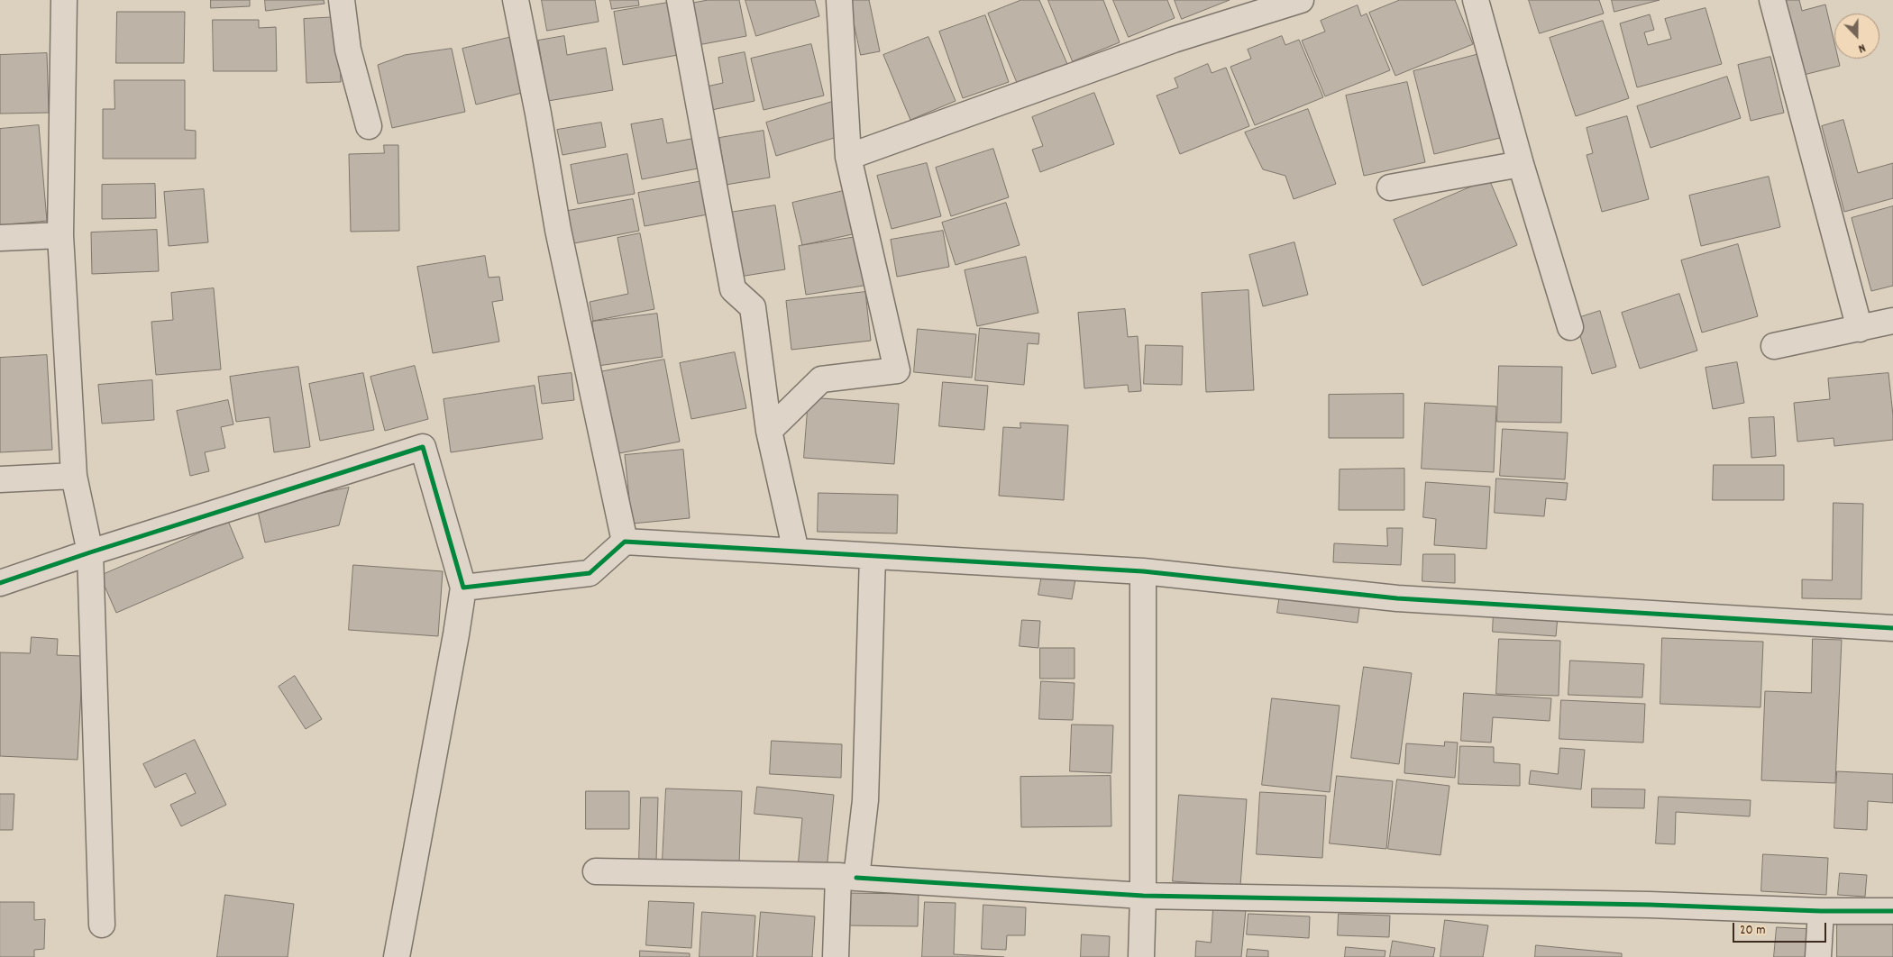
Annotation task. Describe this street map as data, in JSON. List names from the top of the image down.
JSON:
{
  "scale_bar": "20 m",
  "north": "bottom"
}
